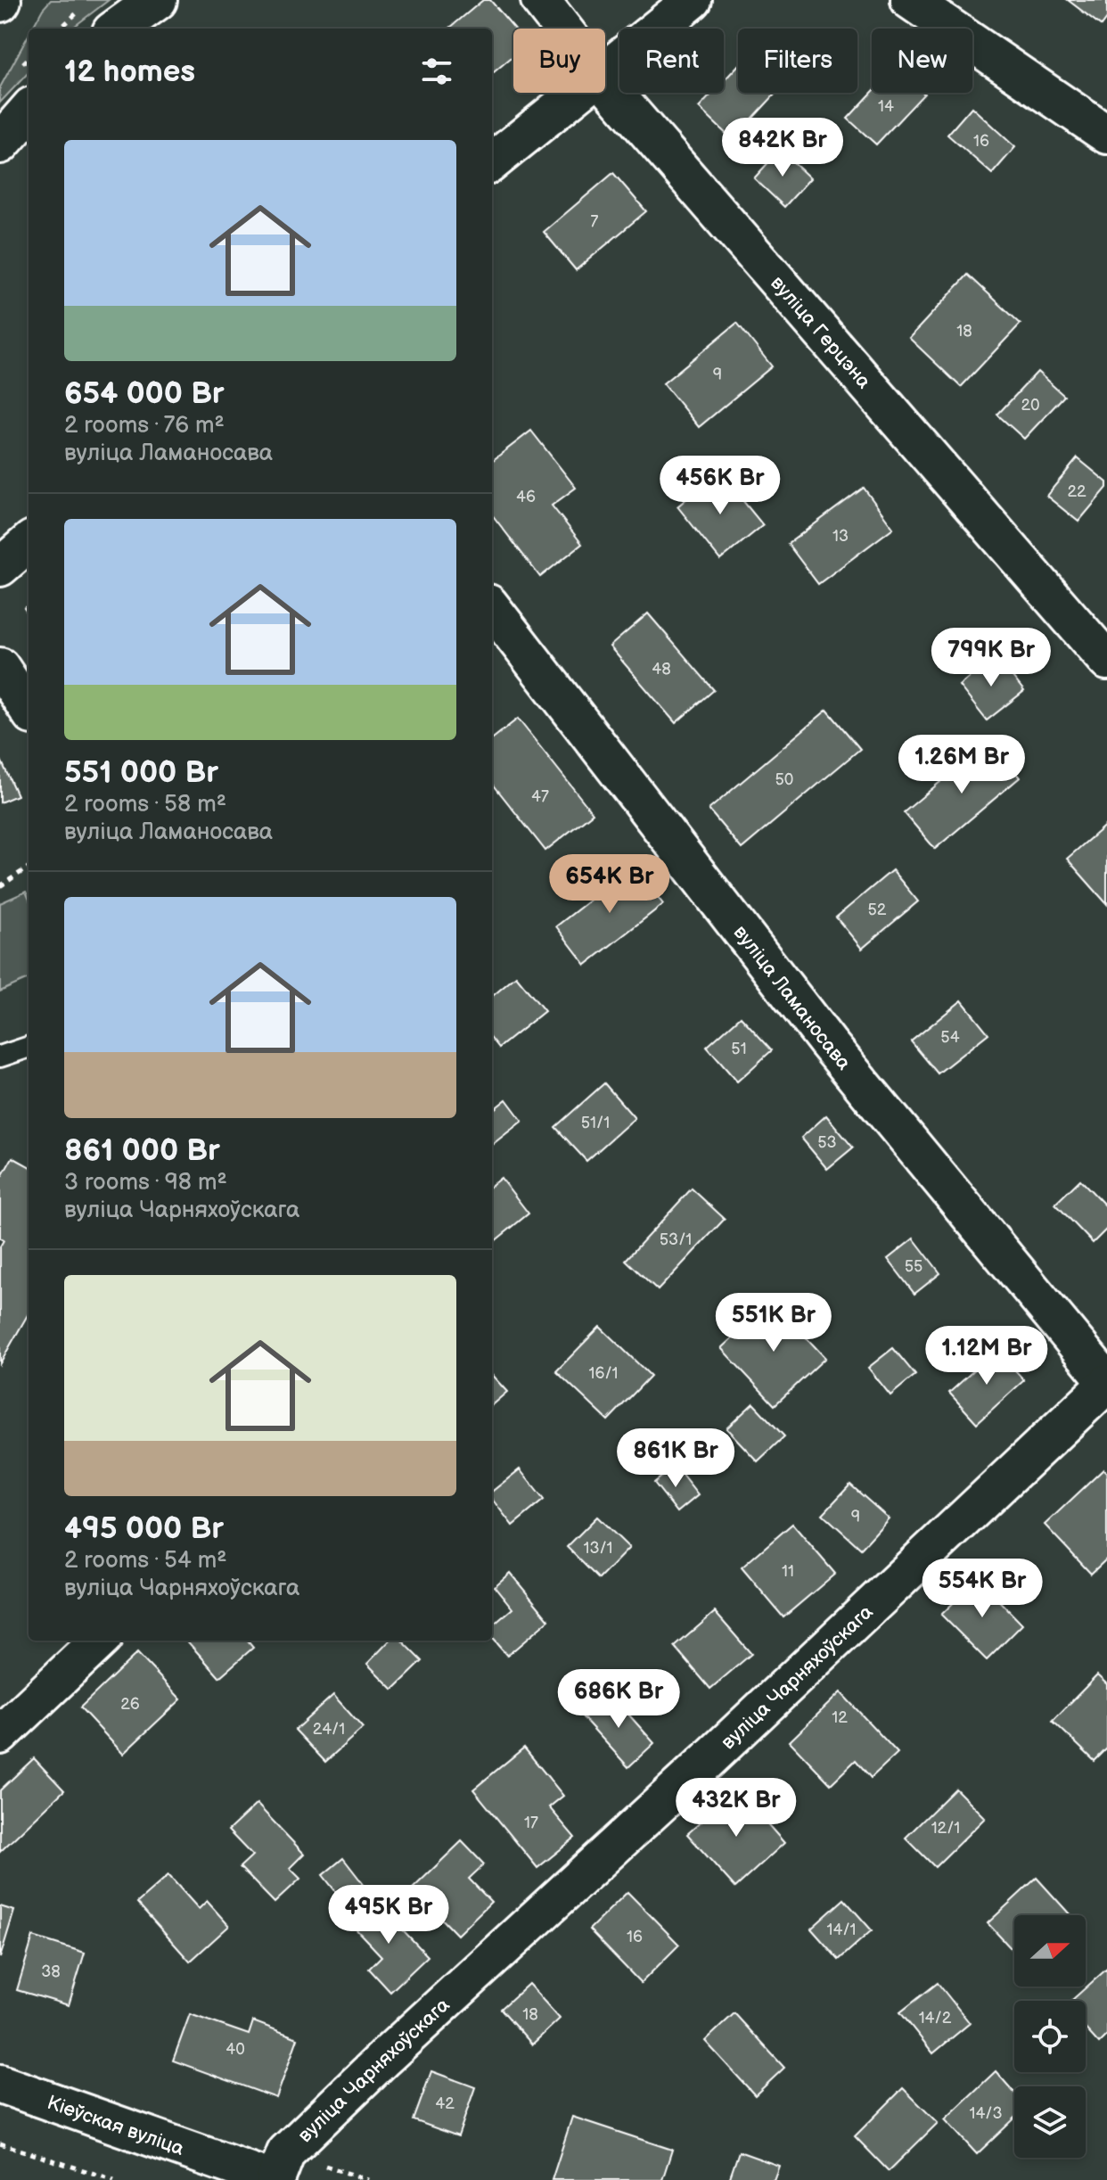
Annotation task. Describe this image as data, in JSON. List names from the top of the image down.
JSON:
{
  "streets": {
    "street": [
      "вуліца Герцэна",
      "вуліца Ламаносава",
      "вуліца Чарняхоўскага",
      "Кіеўская вуліца"
    ]
  },
  "crossings": [
    ["вуліца Ламаносава", "вуліца Чарняхоўскага"],
    ["вуліца Чарняхоўскага", "Кіеўская вуліца"]
  ],
  "house_numbers": [
    "14",
    "16",
    "7",
    "18",
    "9",
    "20",
    "22",
    "46",
    "13",
    "48",
    "50",
    "47",
    "52",
    "54",
    "51",
    "51/1",
    "53",
    "53/1",
    "55",
    "16/1",
    "9",
    "13/1",
    "11",
    "26",
    "12",
    "24/1",
    "17",
    "12/1",
    "14/1",
    "16",
    "38",
    "18",
    "14/2",
    "40",
    "42",
    "14/3"
  ],
  "north": "right",
  "page": {
    "chip": [
      "Buy",
      "Rent",
      "Filters",
      "New"
    ],
    "heading": "12 homes",
    "list": [
      {
        "name": "654 000 Br",
        "note": "2 rooms · 76 m² · вуліца Ламаносава"
      },
      {
        "name": "551 000 Br",
        "note": "2 rooms · 58 m² · вуліца Ламаносава"
      },
      {
        "name": "861 000 Br",
        "note": "3 rooms · 98 m² · вуліца Чарняхоўскага"
      },
      {
        "name": "495 000 Br",
        "note": "2 rooms · 54 m² · вуліца Чарняхоўскага"
      }
    ],
    "price": [
      "842K Br",
      "456K Br",
      "799K Br",
      "1.26M Br",
      "654K Br",
      "551K Br",
      "1.12M Br",
      "861K Br",
      "554K Br",
      "686K Br",
      "432K Br",
      "495K Br"
    ]
  }
}
